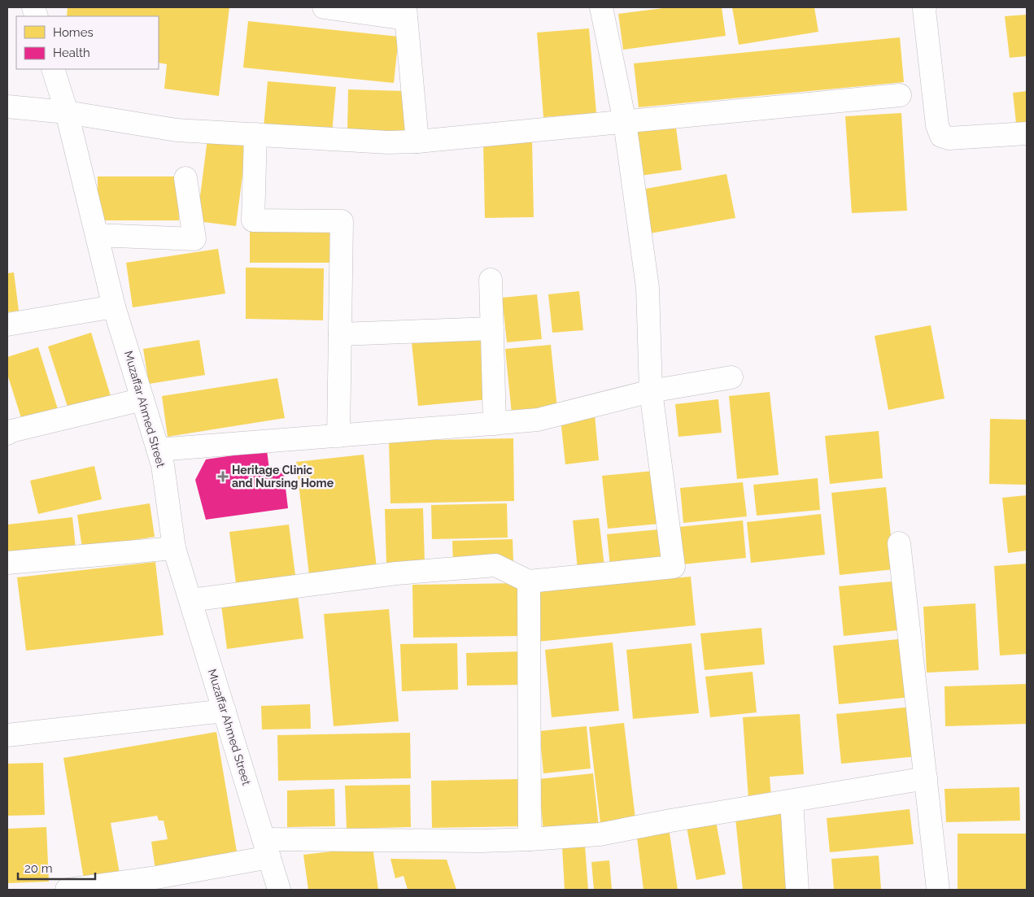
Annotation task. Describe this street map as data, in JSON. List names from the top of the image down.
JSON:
{
  "streets": {
    "street": ["Muzaffar Ahmed Street"]
  },
  "places": {
    "health": ["Heritage Clinic and Nursing Home"]
  },
  "legend": ["Homes", "Health"],
  "scale_bar": "20 m"
}
